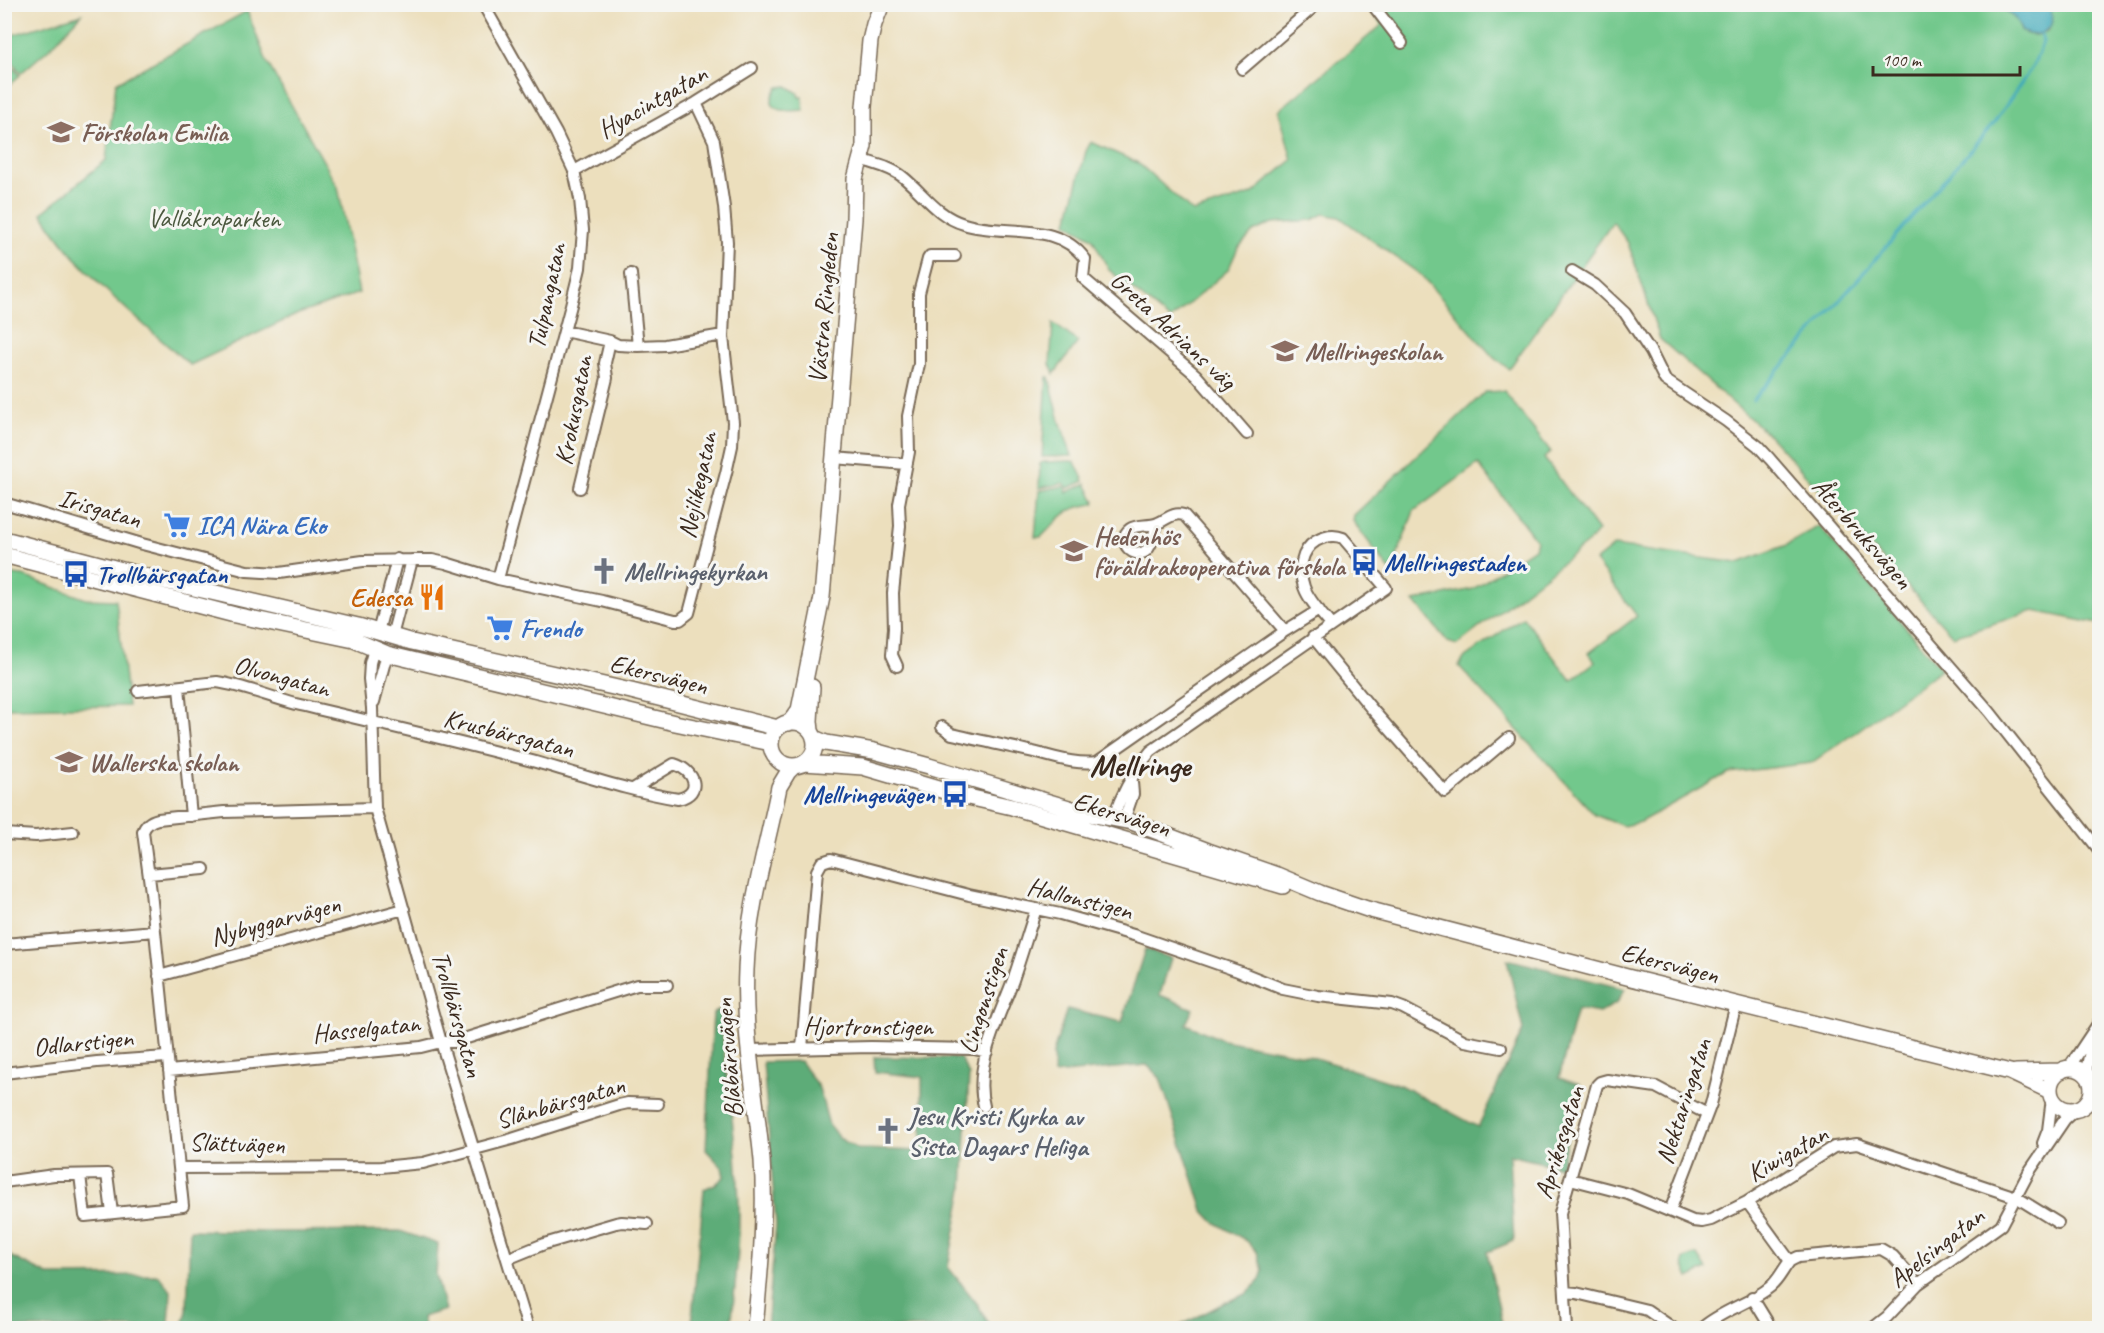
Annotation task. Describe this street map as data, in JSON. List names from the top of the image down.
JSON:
{
  "streets": {
    "main road": ["Västra Ringleden", "Ekersvägen", "Blåbärsvägen"],
    "street": [
      "Hyacintgatan",
      "Tulpangatan",
      "Greta Adrians väg",
      "Krokusgatan",
      "Nejlikegatan",
      "Irisgatan",
      "Återbruksvägen",
      "Olvongatan",
      "Krusbärsgatan",
      "Hallonstigen",
      "Nybyggarvägen",
      "Lingonstigen",
      "Trollbärsgatan",
      "Hjortronstigen",
      "Hasselgatan",
      "Odlarstigen",
      "Nektaringatan",
      "Slånbärsgatan",
      "Aprikosgatan",
      "Slättvägen",
      "Kiwigatan",
      "Apelsingatan"
    ]
  },
  "crossings": [
    ["Hyacintgatan", "Tulpangatan"],
    ["Hyacintgatan", "Nejlikegatan"],
    ["Tulpangatan", "Krokusgatan"],
    ["Tulpangatan", "Nejlikegatan"],
    ["Västra Ringleden", "Greta Adrians väg"],
    ["Västra Ringleden", "Ekersvägen"],
    ["Västra Ringleden", "Blåbärsvägen"],
    ["Krokusgatan", "Nejlikegatan"],
    ["Nejlikegatan", "Irisgatan"],
    ["Ekersvägen", "Trollbärsgatan"],
    ["Ekersvägen", "Blåbärsvägen"],
    ["Ekersvägen", "Nektaringatan"],
    ["Ekersvägen", "Apelsingatan"],
    ["Olvongatan", "Krusbärsgatan"],
    ["Olvongatan", "Trollbärsgatan"],
    ["Krusbärsgatan", "Trollbärsgatan"],
    ["Hallonstigen", "Lingonstigen"],
    ["Hallonstigen", "Hjortronstigen"],
    ["Nybyggarvägen", "Trollbärsgatan"],
    ["Nybyggarvägen", "Slättvägen"],
    ["Lingonstigen", "Hjortronstigen"],
    ["Trollbärsgatan", "Hasselgatan"],
    ["Trollbärsgatan", "Slånbärsgatan"],
    ["Trollbärsgatan", "Slättvägen"],
    ["Hjortronstigen", "Blåbärsvägen"],
    ["Hasselgatan", "Slättvägen"],
    ["Odlarstigen", "Slättvägen"],
    ["Nektaringatan", "Aprikosgatan"],
    ["Nektaringatan", "Kiwigatan"],
    ["Slånbärsgatan", "Slättvägen"],
    ["Aprikosgatan", "Kiwigatan"],
    ["Kiwigatan", "Apelsingatan"]
  ],
  "districts": ["Mellringe"],
  "parks": ["Vallåkraparken"],
  "places": {
    "school or university": [
      "Förskolan Emilia",
      "Mellringeskolan",
      "Hedenhös föräldrakooperativa förskola",
      "Wallerska skolan"
    ],
    "supermarket": ["ICA Nära Eko", "Frendo"],
    "bus stop": ["Mellringestaden", "Trollbärsgatan", "Mellringevägen"],
    "church": ["Mellringekyrkan", "Jesu Kristi Kyrka av Sista Dagars Heliga"],
    "restaurant": ["Edessa"]
  },
  "scale_bar": "100 m"
}
